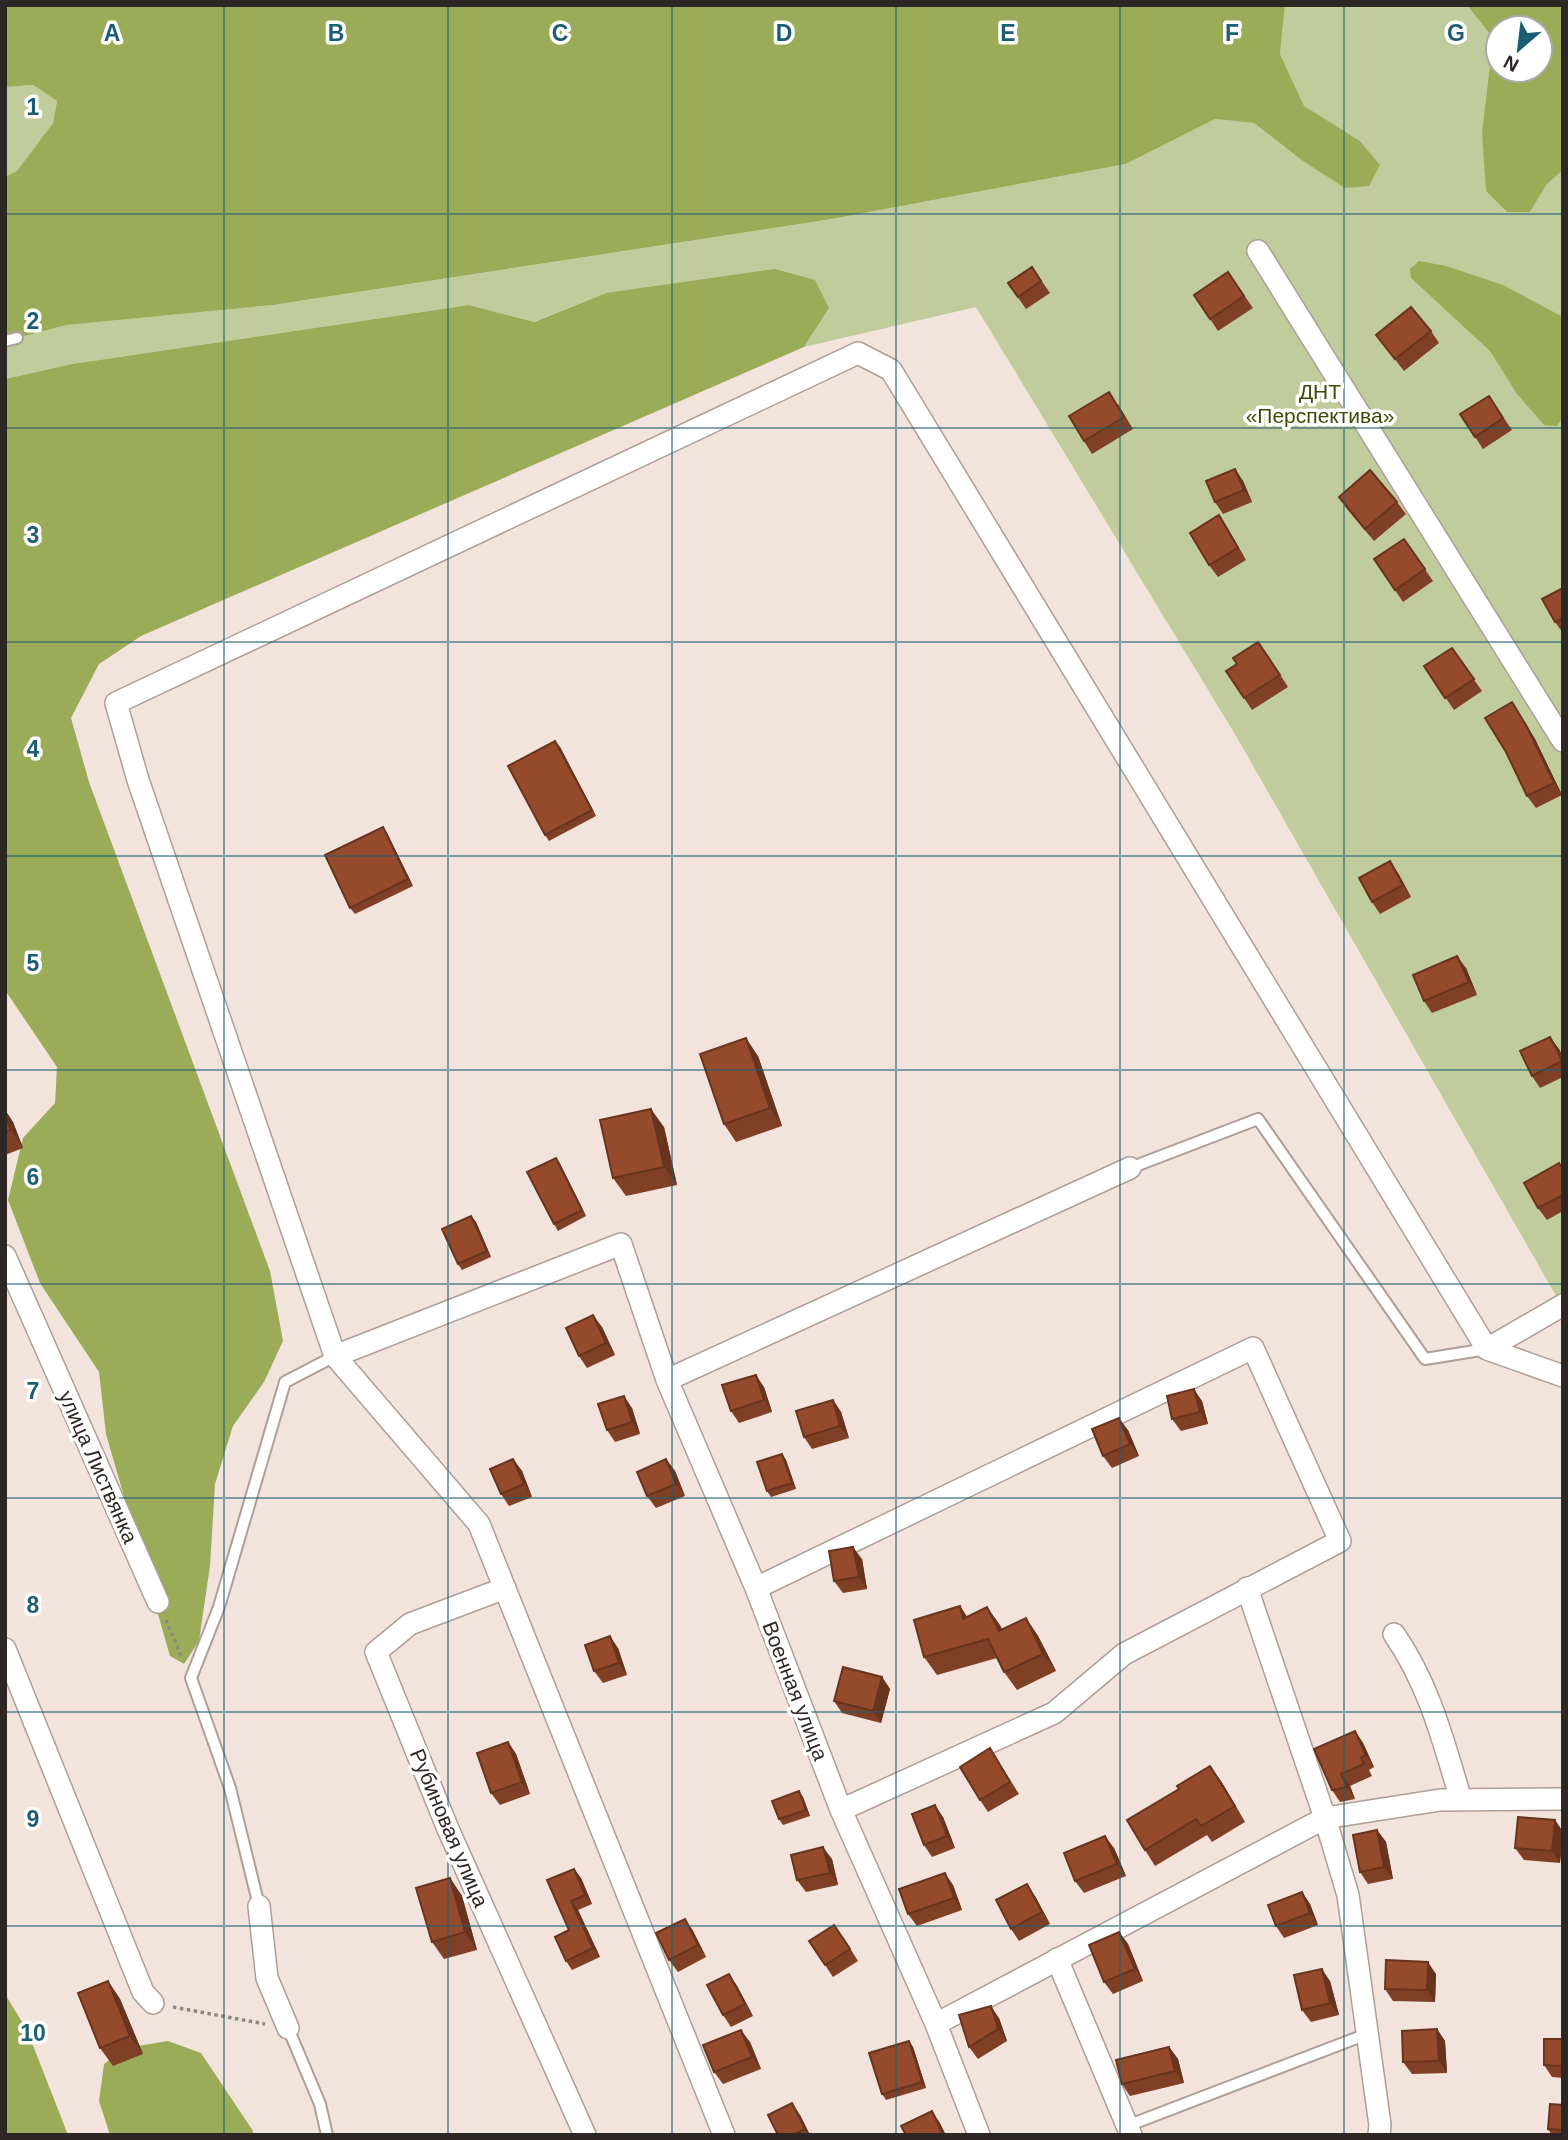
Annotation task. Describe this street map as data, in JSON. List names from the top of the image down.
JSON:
{
  "streets": {
    "street": ["улица Листвянка", "Военная улица", "Рубиновая улица"]
  },
  "parks": ["ДНТ «Перспектива»"],
  "north": "bottom left",
  "grid": {
    "columns": [
      "A",
      "B",
      "C",
      "D",
      "E",
      "F",
      "G"
    ],
    "rows": [
      "1",
      "2",
      "3",
      "4",
      "5",
      "6",
      "7",
      "8",
      "9",
      "10"
    ]
  }
}
